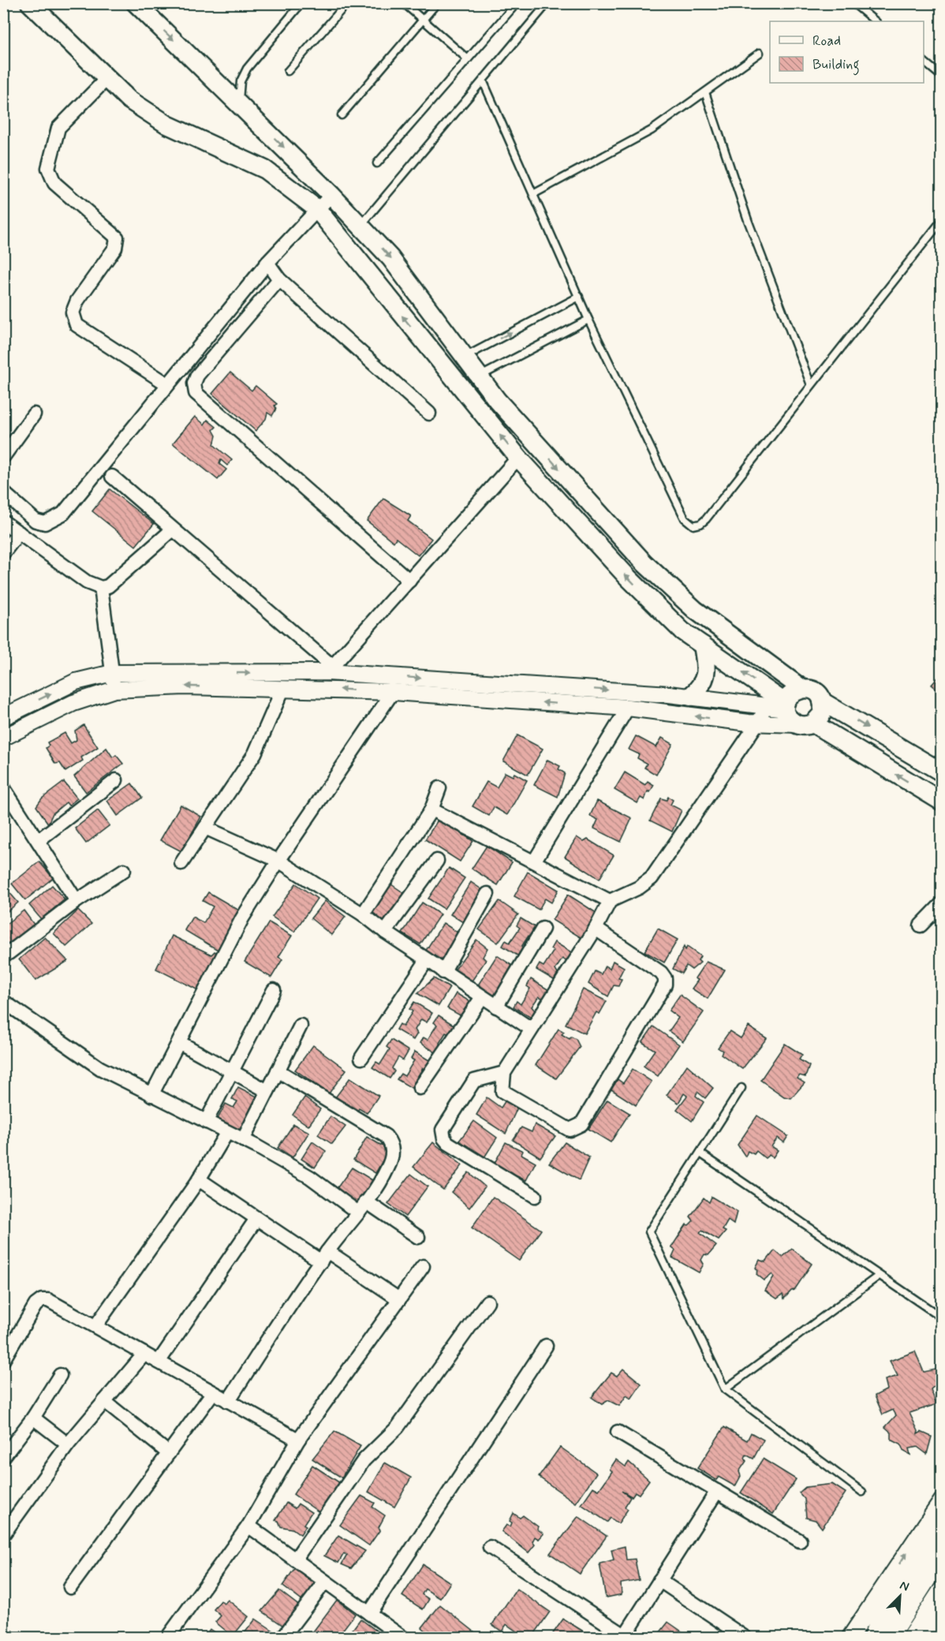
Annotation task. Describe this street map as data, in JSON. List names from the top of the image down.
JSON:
{
  "legend": ["Road", "Building"],
  "north": "top right"
}
